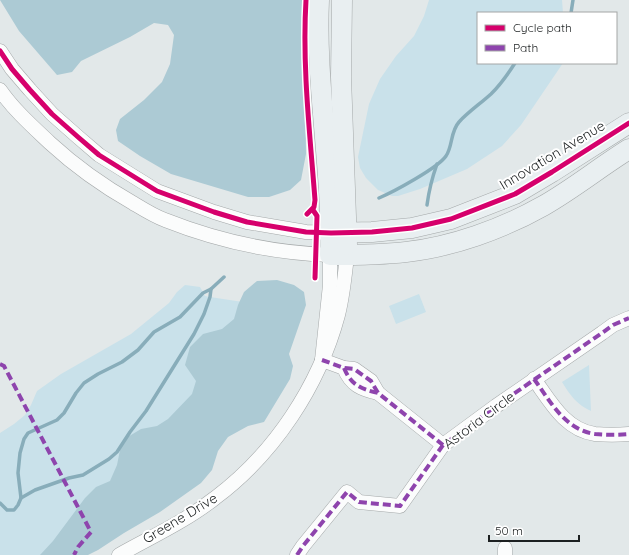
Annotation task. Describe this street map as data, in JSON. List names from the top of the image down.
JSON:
{
  "streets": {
    "street": ["Innovation Avenue", "Astoria Circle", "Greene Drive"]
  },
  "legend": ["Cycle path", "Path"],
  "scale_bar": "50 m"
}
